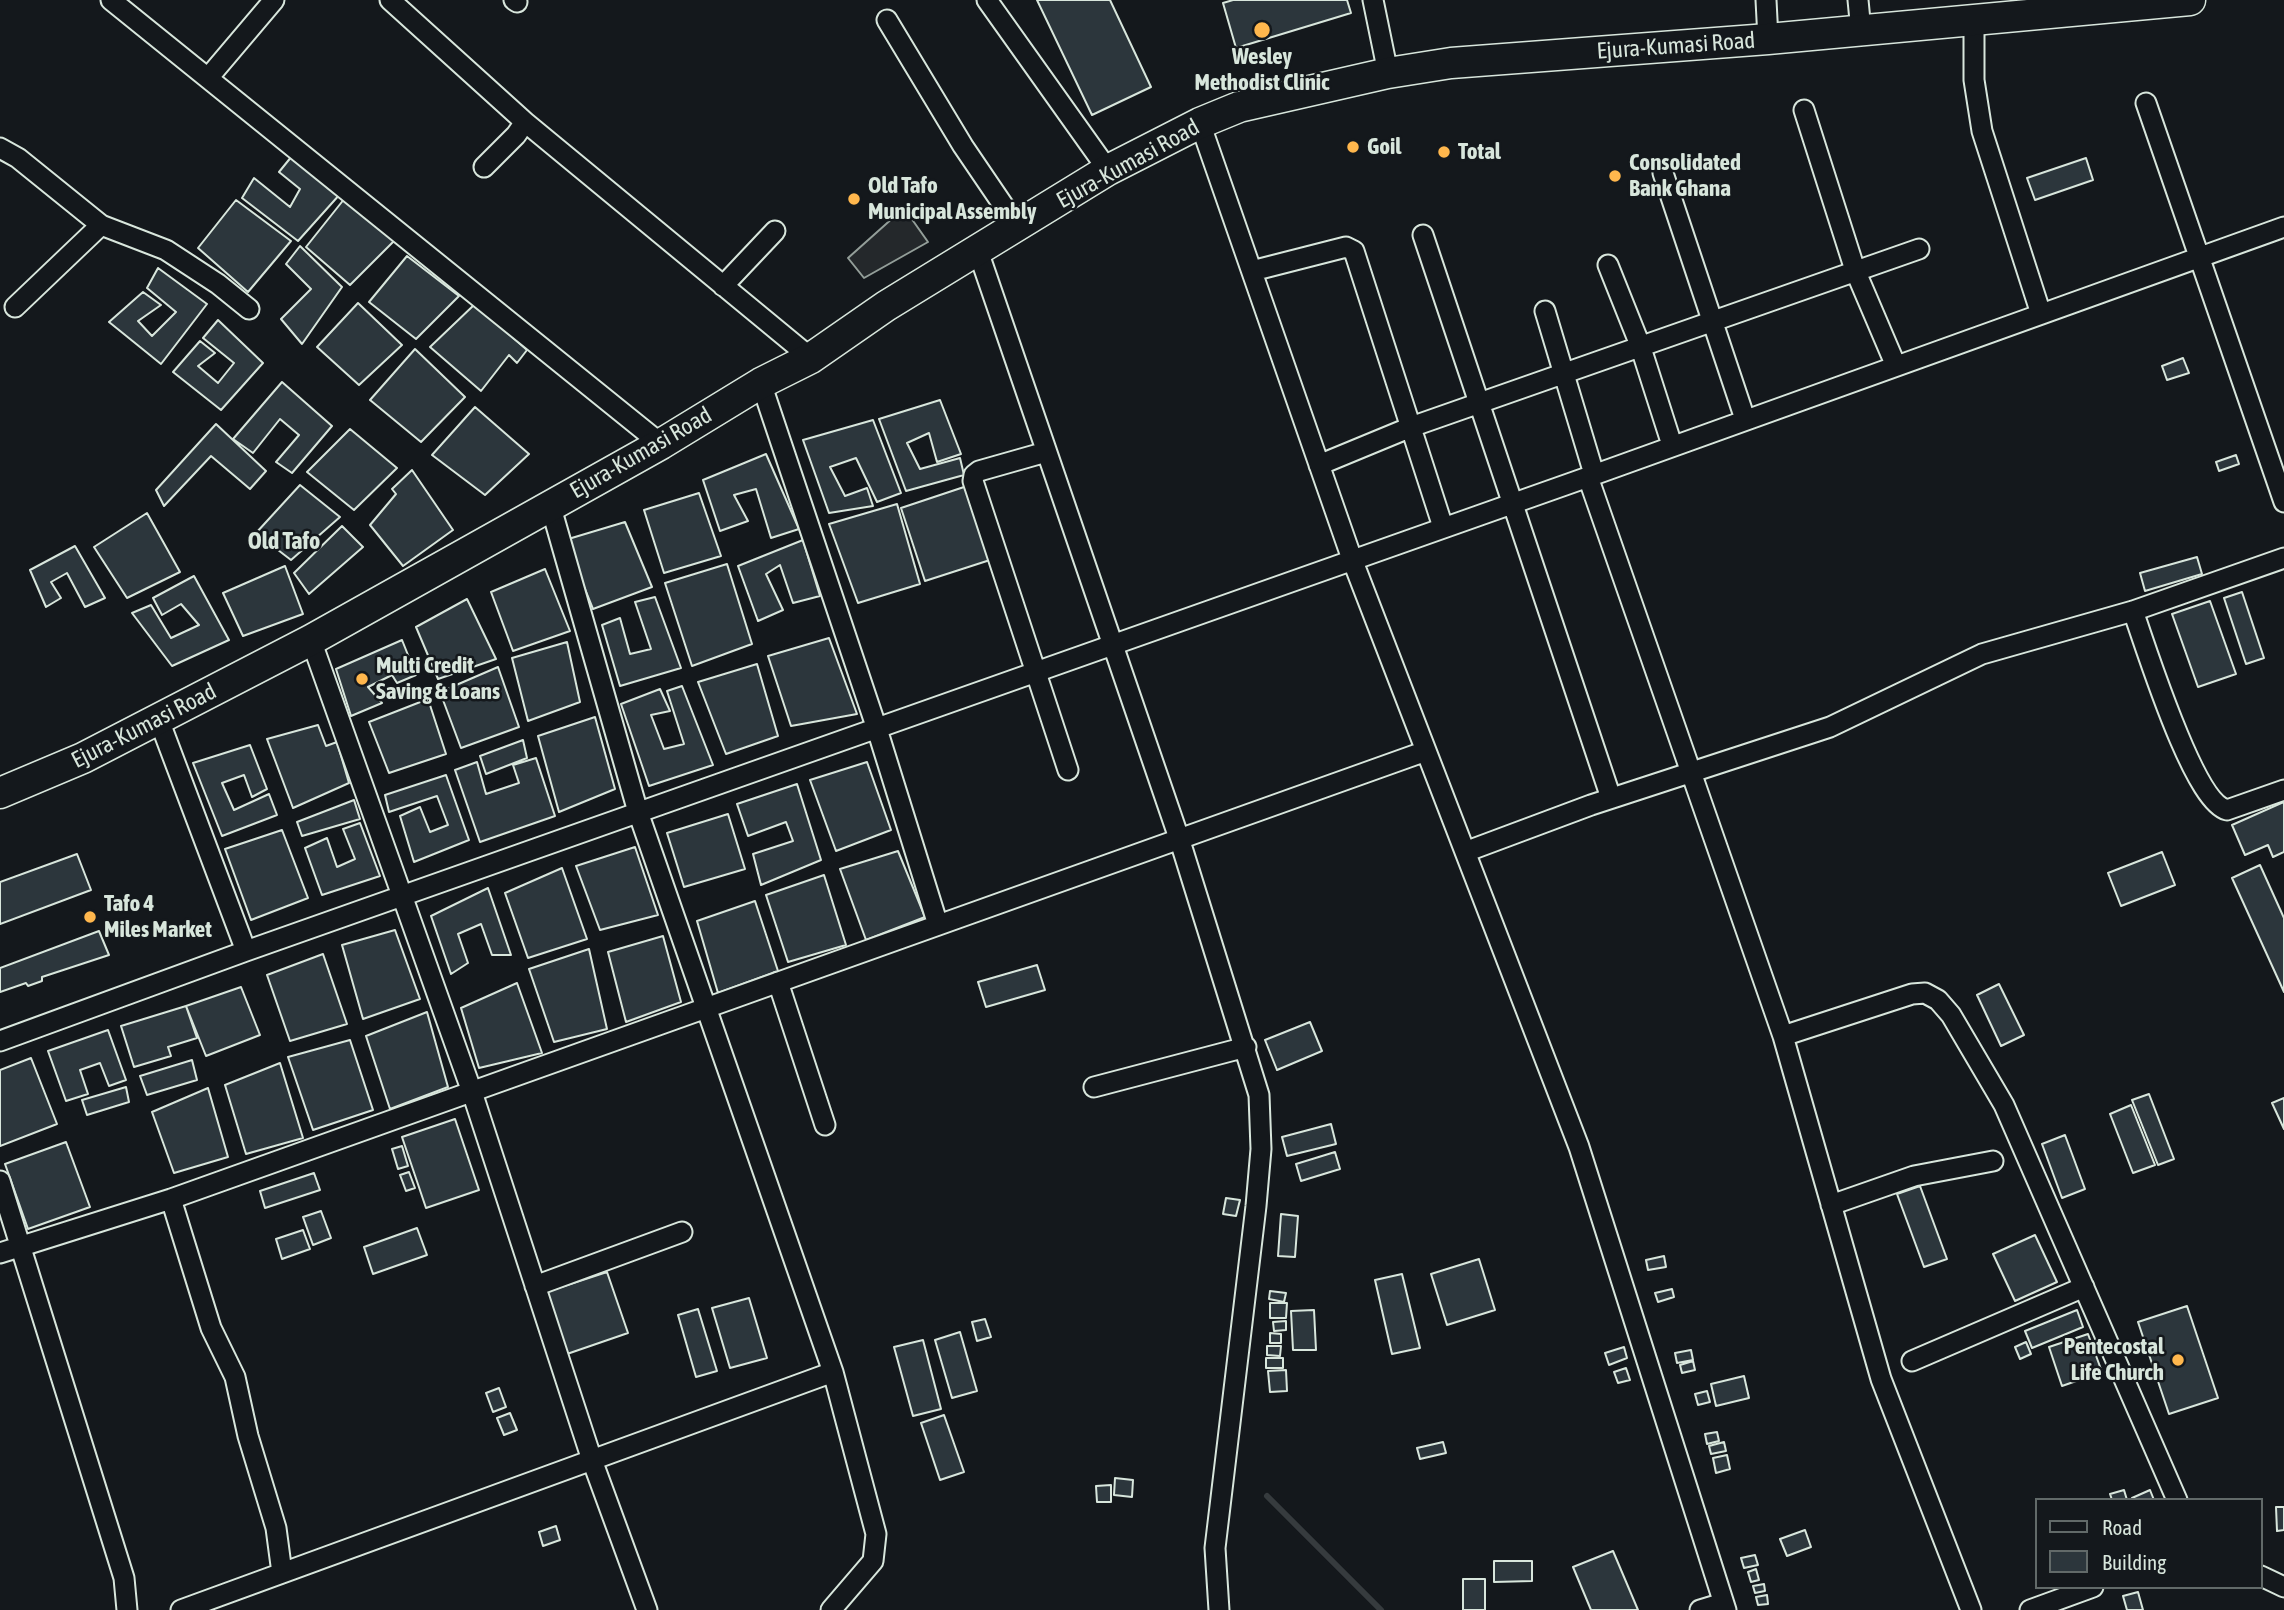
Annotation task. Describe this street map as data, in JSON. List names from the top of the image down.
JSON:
{
  "streets": {
    "main road": ["Ejura-Kumasi Road"]
  },
  "districts": ["Old Tafo"],
  "places": [
    "Wesley Methodist Clinic",
    "Goil",
    "Total",
    "Consolidated Bank Ghana",
    "Old Tafo Municipal Assembly",
    "Multi Credit Saving & Loans",
    "Tafo 4 Miles Market",
    "Pentecostal Life Church"
  ],
  "legend": ["Road", "Building"]
}
